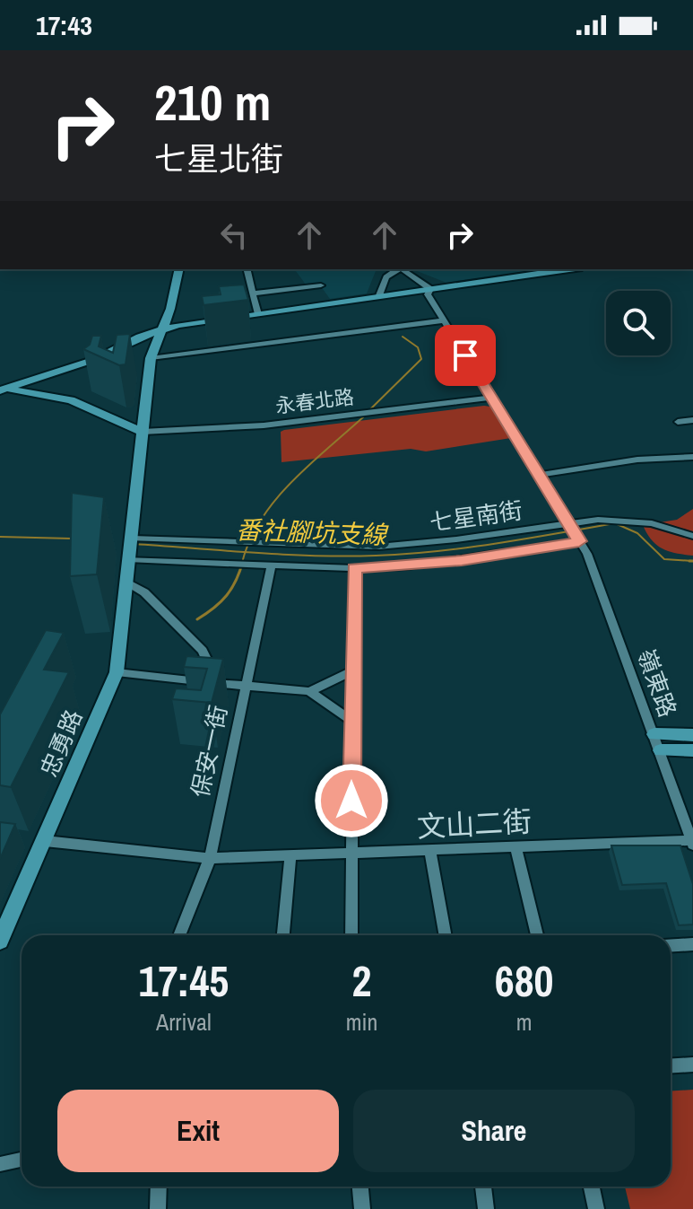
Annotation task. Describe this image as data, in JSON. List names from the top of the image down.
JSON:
{
  "streets": {
    "street": [
      "永春北路",
      "七星南街",
      "嶺東路",
      "忠勇路",
      "保安一街",
      "文山二街"
    ]
  },
  "crossings": [
    ["永春北路", "嶺東路"],
    ["永春北路", "忠勇路"],
    ["七星南街", "嶺東路"],
    ["七星南街", "忠勇路"],
    ["嶺東路", "文山二街"],
    ["忠勇路", "文山二街"],
    ["保安一街", "文山二街"]
  ],
  "water": ["番社腳坑支線"],
  "page": {
    "status": "17:43",
    "turn": ["210 m", "七星北街"],
    "eta": [
      "17:45",
      "Arrival",
      "2",
      "min",
      "680",
      "m"
    ],
    "buttons": ["Exit", "Share"]
  }
}
